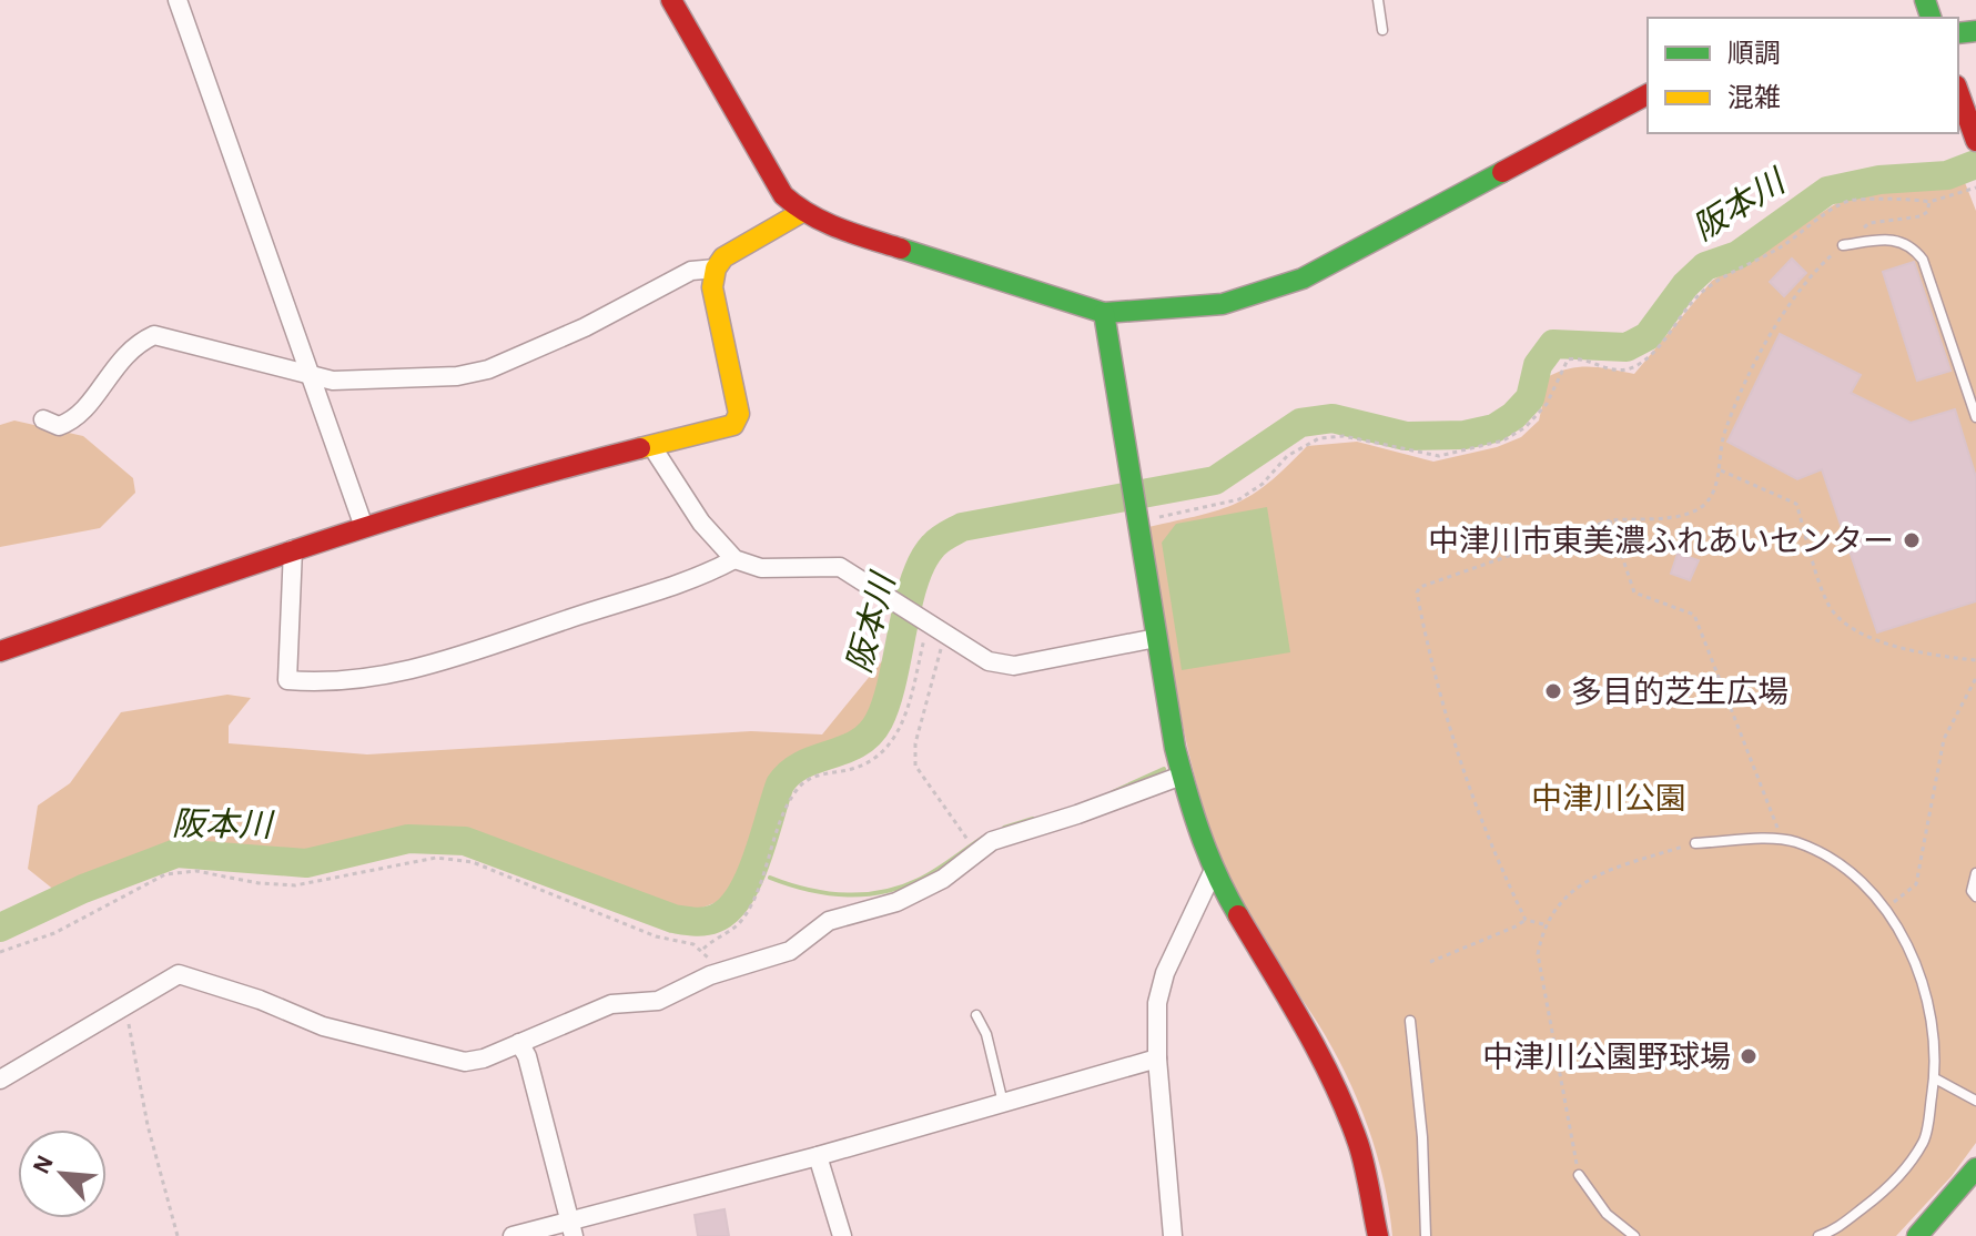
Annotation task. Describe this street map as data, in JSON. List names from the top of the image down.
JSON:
{
  "water": ["阪本川"],
  "parks": ["中津川公園"],
  "places": ["中津川市東美濃ふれあいセンター", "多目的芝生広場", "中津川公園野球場"],
  "legend": ["順調", "混雑"],
  "north": "top left"
}
